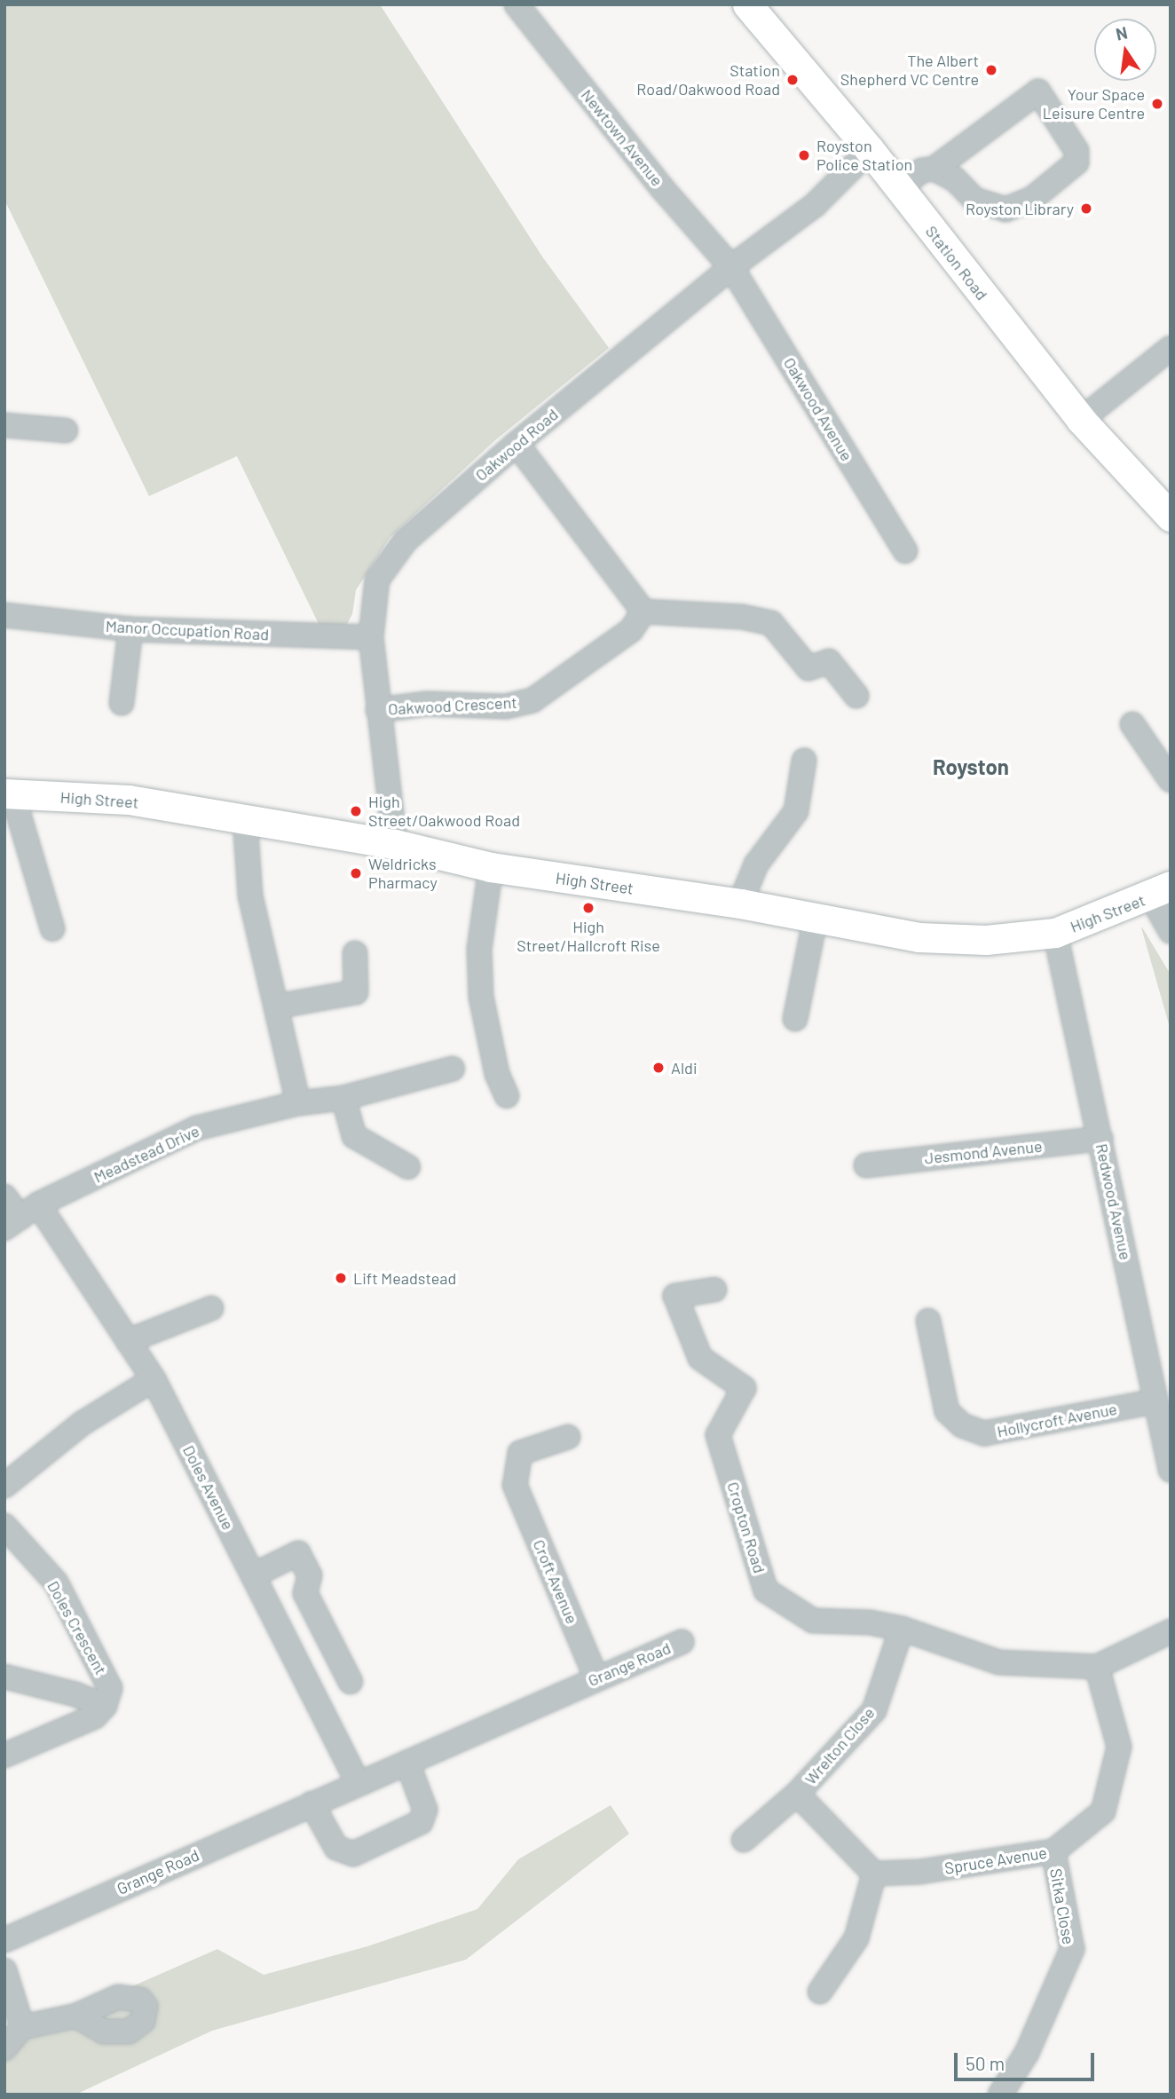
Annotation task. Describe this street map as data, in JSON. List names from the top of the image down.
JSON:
{
  "streets": {
    "main road": ["Station Road", "High Street"],
    "street": [
      "Newtown Avenue",
      "Oakwood Avenue",
      "Oakwood Road",
      "Manor Occupation Road",
      "Oakwood Crescent",
      "Jesmond Avenue",
      "Meadstead Drive",
      "Redwood Avenue",
      "Hollycroft Avenue",
      "Doles Avenue",
      "Cropton Road",
      "Croft Avenue",
      "Doles Crescent",
      "Grange Road",
      "Wrelton Close",
      "Spruce Avenue",
      "Sitka Close"
    ]
  },
  "crossings": [
    ["Newtown Avenue", "Oakwood Avenue"],
    ["Newtown Avenue", "Oakwood Road"],
    ["Station Road", "Oakwood Road"],
    ["Oakwood Avenue", "Oakwood Road"],
    ["Oakwood Road", "Manor Occupation Road"],
    ["Oakwood Road", "Oakwood Crescent"],
    ["Oakwood Road", "High Street"],
    ["High Street", "Redwood Avenue"],
    ["Jesmond Avenue", "Redwood Avenue"],
    ["Meadstead Drive", "Doles Avenue"],
    ["Redwood Avenue", "Hollycroft Avenue"],
    ["Doles Avenue", "Grange Road"],
    ["Cropton Road", "Wrelton Close"],
    ["Cropton Road", "Spruce Avenue"],
    ["Croft Avenue", "Grange Road"],
    ["Spruce Avenue", "Sitka Close"]
  ],
  "districts": ["Royston"],
  "places": [
    "The Albert Shepherd VC Centre",
    "Station Road/Oakwood Road",
    "Your Space Leisure Centre",
    "Royston Police Station",
    "Royston Library",
    "High Street/Oakwood Road",
    "Weldricks Pharmacy",
    "High Street/Hallcroft Rise",
    "Aldi",
    "Lift Meadstead"
  ],
  "scale_bar": "50 m",
  "north": "top"
}
